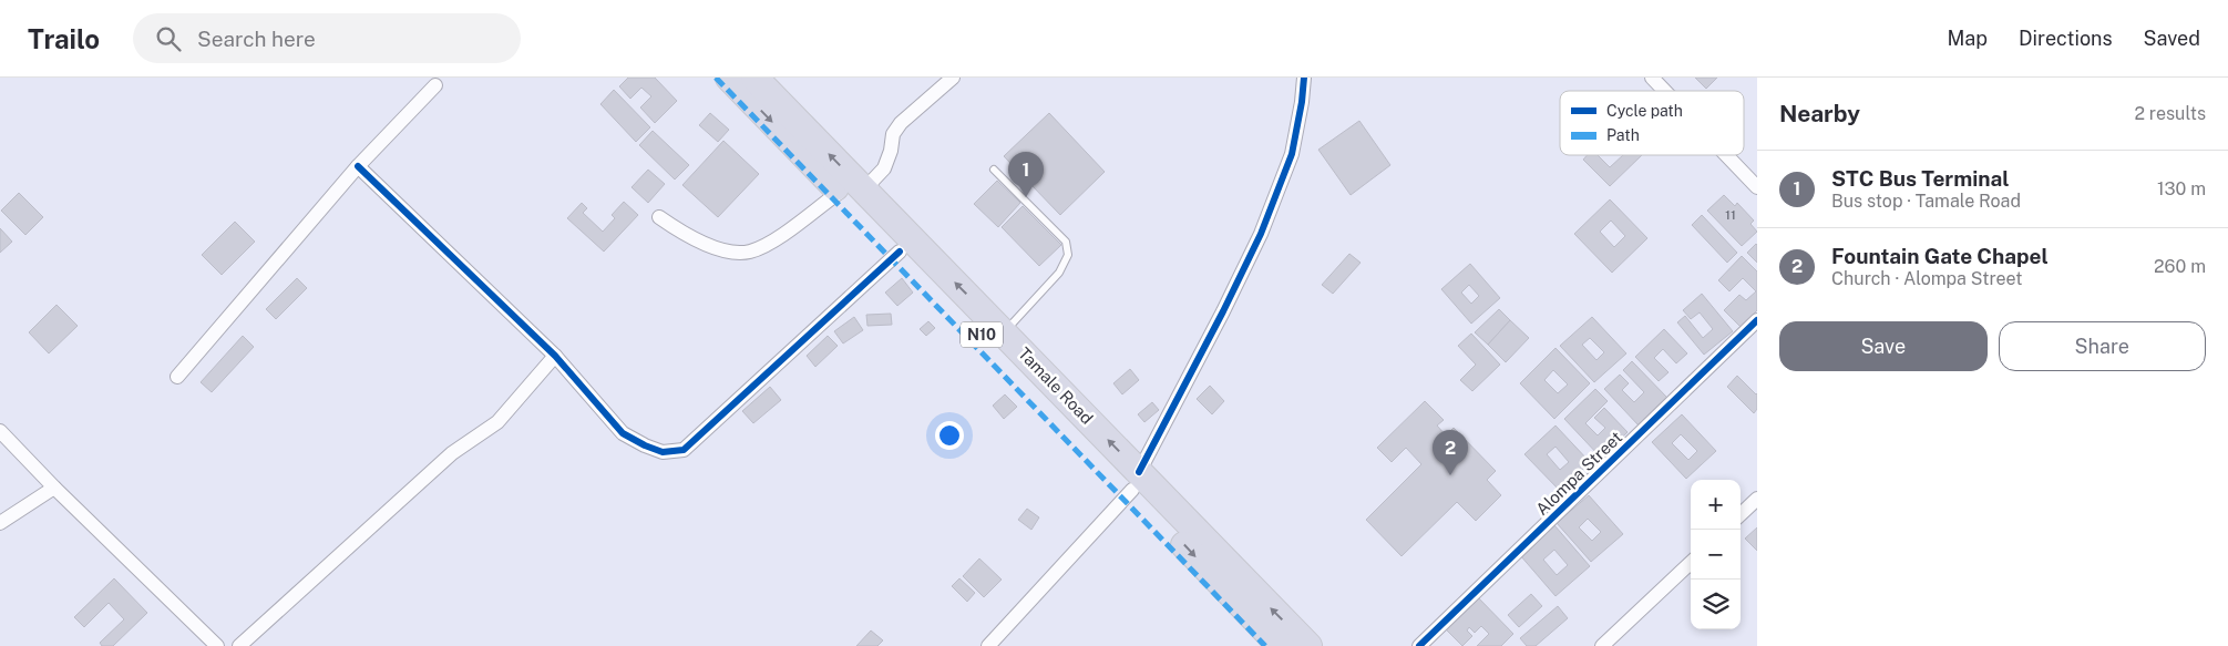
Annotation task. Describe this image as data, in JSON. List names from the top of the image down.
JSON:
{
  "streets": {
    "highway": ["N10", "Tamale Road"],
    "street": ["Alompa Street"]
  },
  "house_numbers": ["11"],
  "legend": ["Cycle path", "Path"],
  "page": {
    "header": "Trailo",
    "search": "Search here",
    "nav": ["Map", "Directions", "Saved"],
    "heading": ["Nearby", "2 results"],
    "list": [
      {
        "mark": "1",
        "name": "STC Bus Terminal",
        "note": "Bus stop · Tamale Road",
        "value": "130 m"
      },
      {
        "mark": "2",
        "name": "Fountain Gate Chapel",
        "note": "Church · Alompa Street",
        "value": "260 m"
      }
    ],
    "pins": ["1", "2"],
    "buttons": ["Save", "Share"],
    "map_buttons": ["+", "−"]
  }
}
